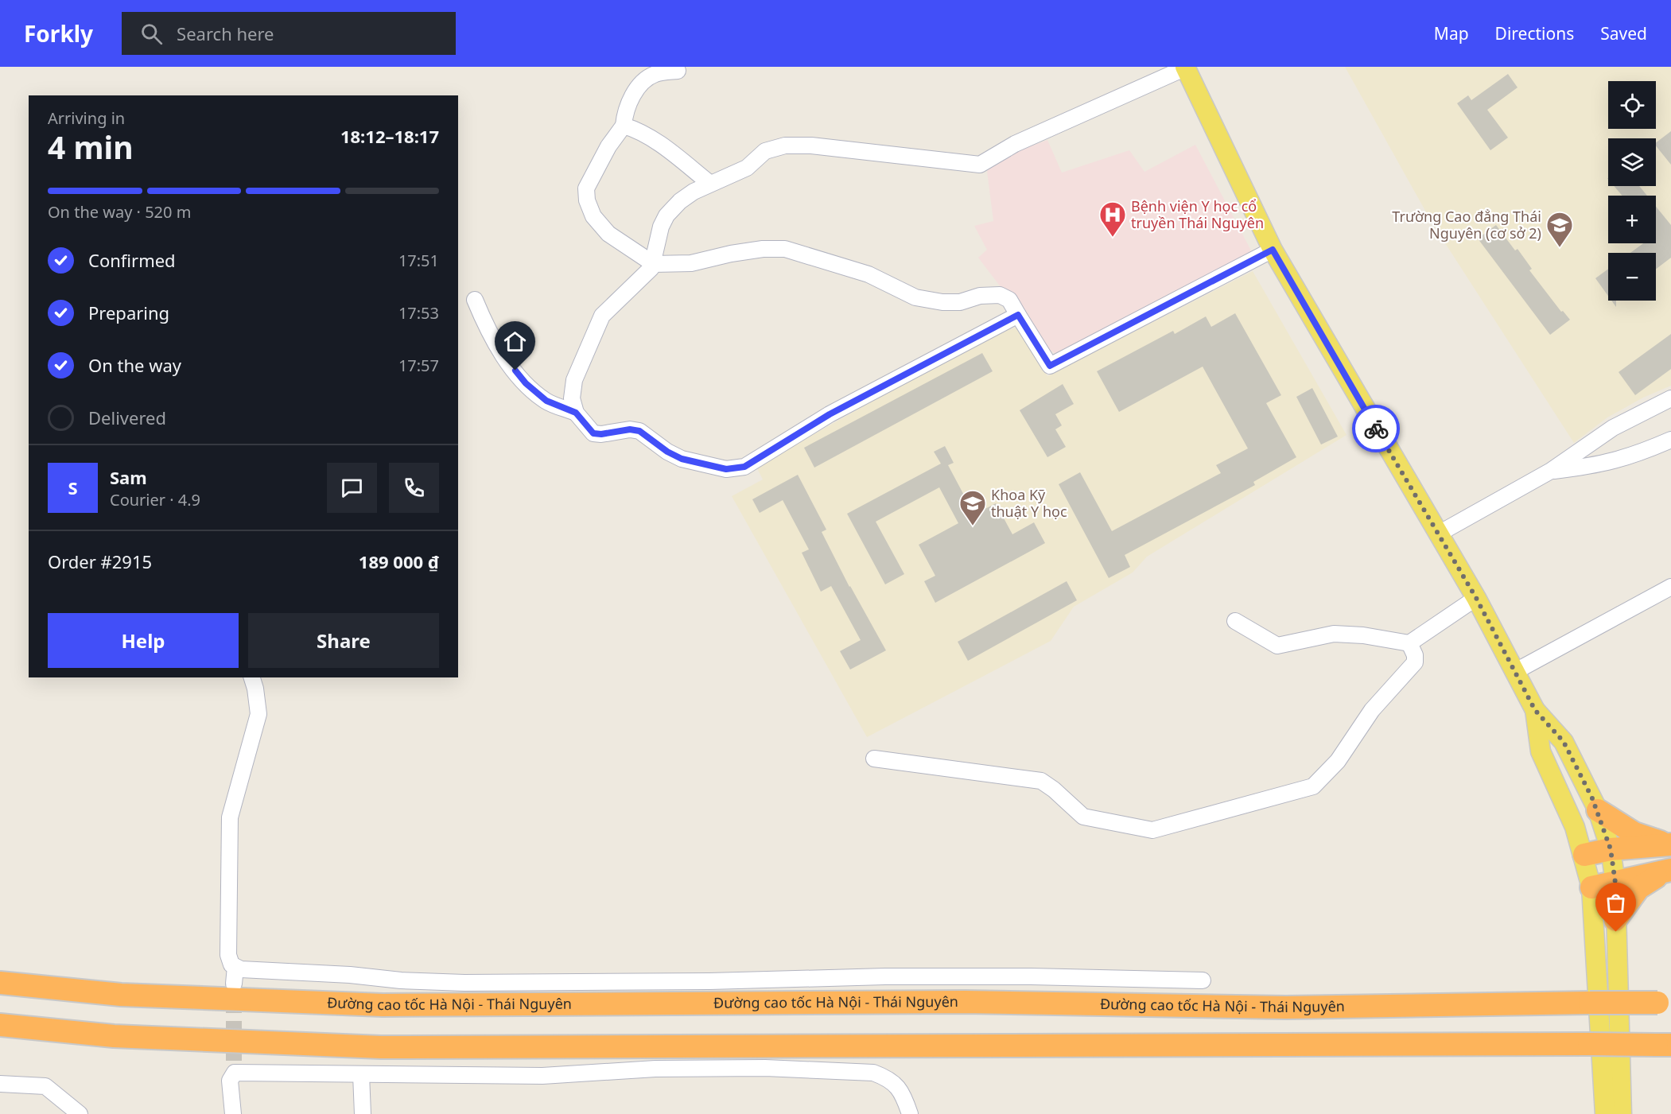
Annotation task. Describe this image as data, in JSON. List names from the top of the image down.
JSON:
{
  "streets": {
    "highway": ["Đường cao tốc Hà Nội - Thái Nguyên"]
  },
  "places": {
    "hospital": ["Bệnh viện Y học cổ truyền Thái Nguyên"],
    "school or university": ["Trường Cao đẳng Thái Nguyên (cơ sở 2)", "Khoa Kỹ thuật Y học"]
  },
  "page": {
    "header": "Forkly",
    "search": "Search here",
    "nav": ["Map", "Directions", "Saved"],
    "map_buttons": ["+", "−"],
    "heading": ["4 min", "Arriving in", "18:12–18:17"],
    "panel": [
      "Sam",
      "Courier · 4.9",
      "Order #2915",
      "189 000 ₫"
    ],
    "bar": "On the way · 520 m",
    "list": [
      ["Confirmed", "17:51"],
      ["Preparing", "17:53"],
      ["On the way", "17:57"],
      "Delivered"
    ],
    "round": "S",
    "buttons": ["Help", "Share"]
  }
}
